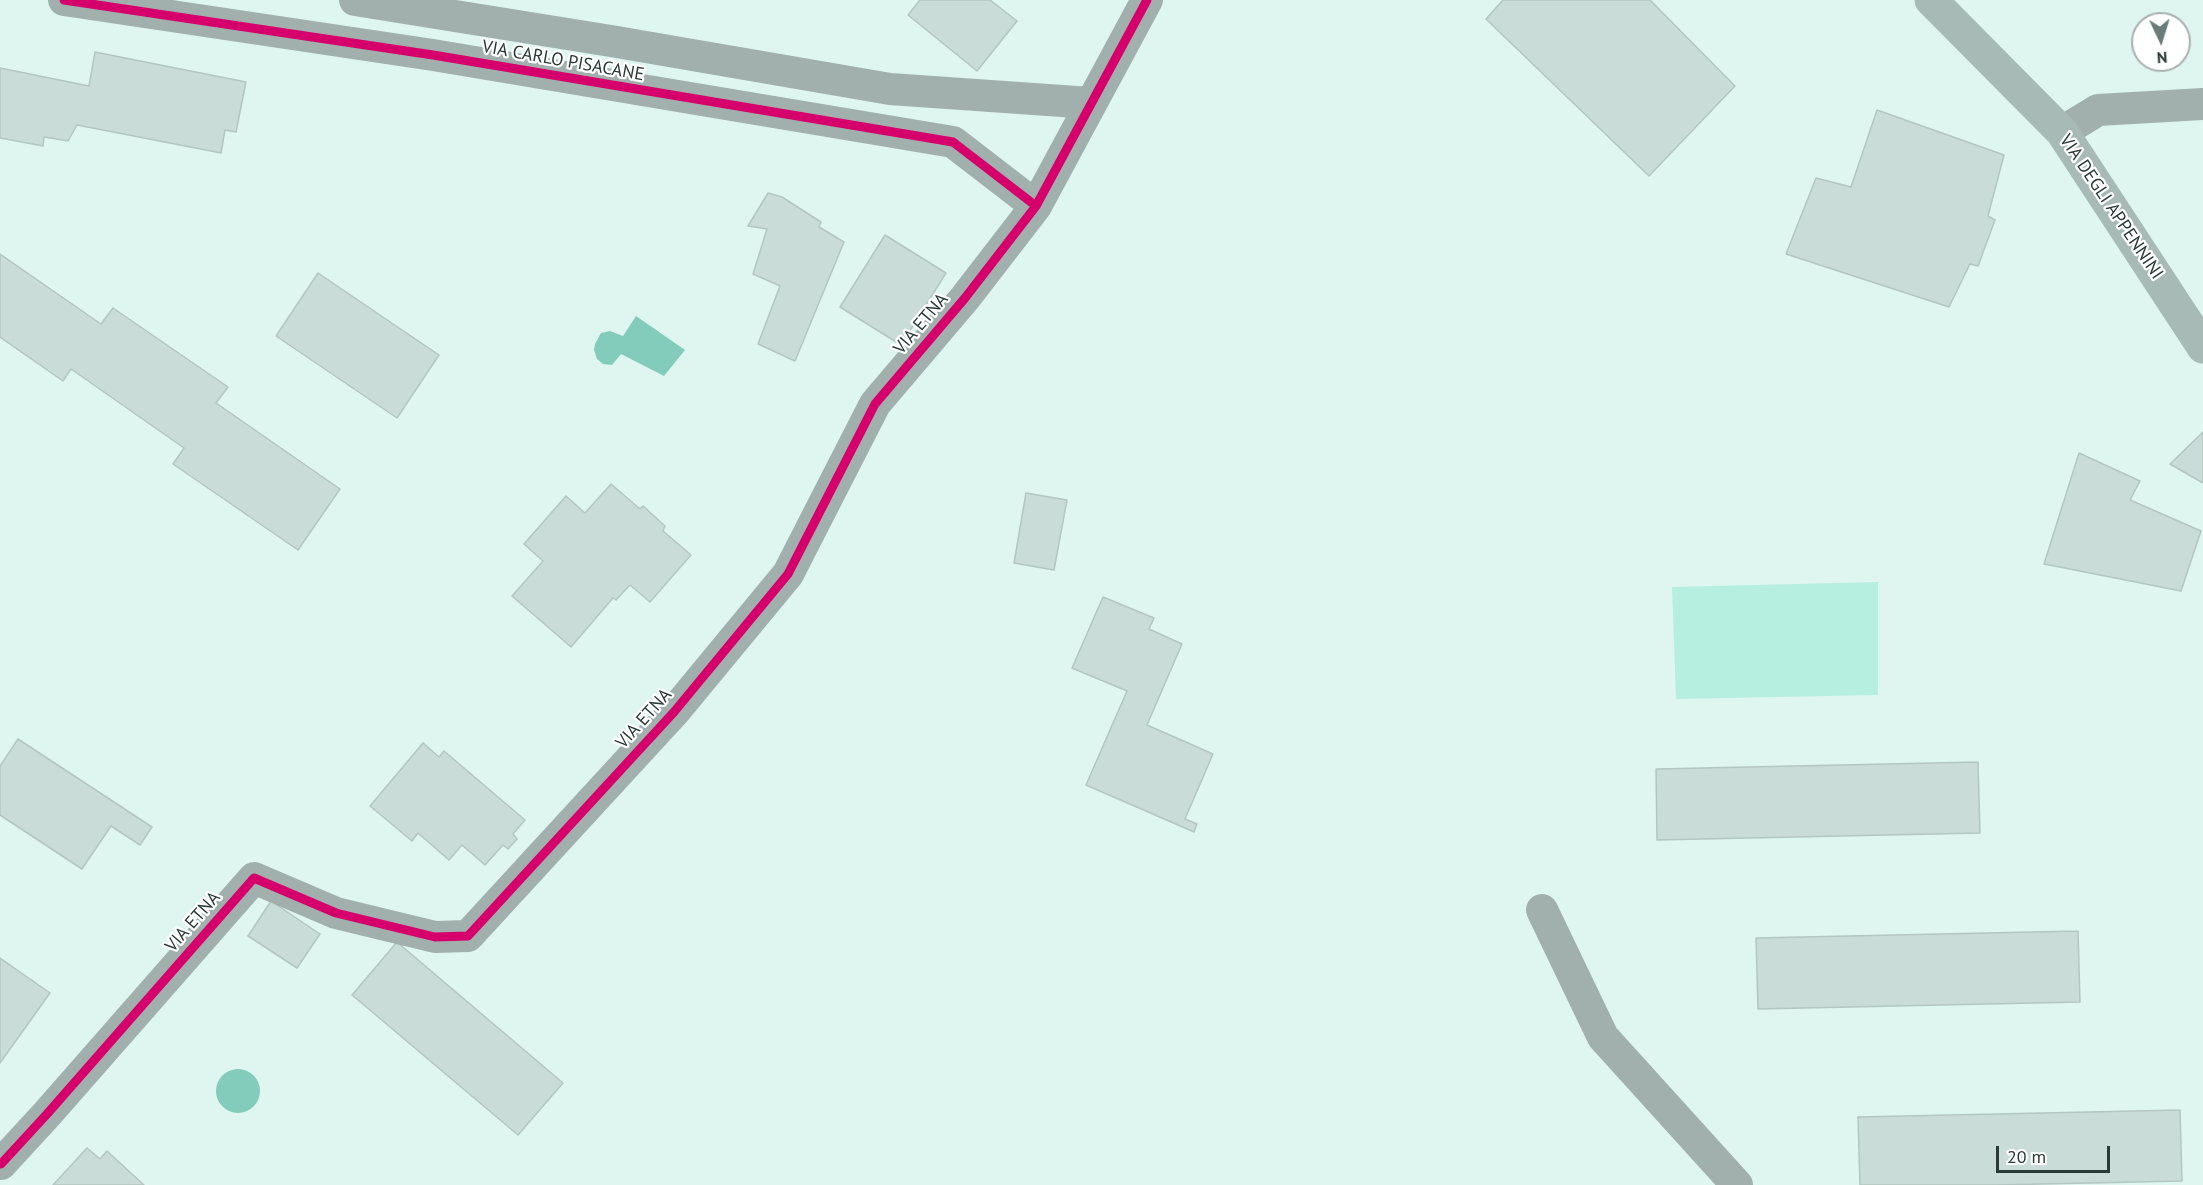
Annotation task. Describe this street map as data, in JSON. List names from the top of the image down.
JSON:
{
  "streets": {
    "street": ["VIA CARLO PISACANE", "VIA DEGLI APPENNINI", "VIA ETNA"]
  },
  "crossings": [
    ["VIA CARLO PISACANE", "VIA ETNA"]
  ],
  "scale_bar": "20 m",
  "north": "bottom"
}
